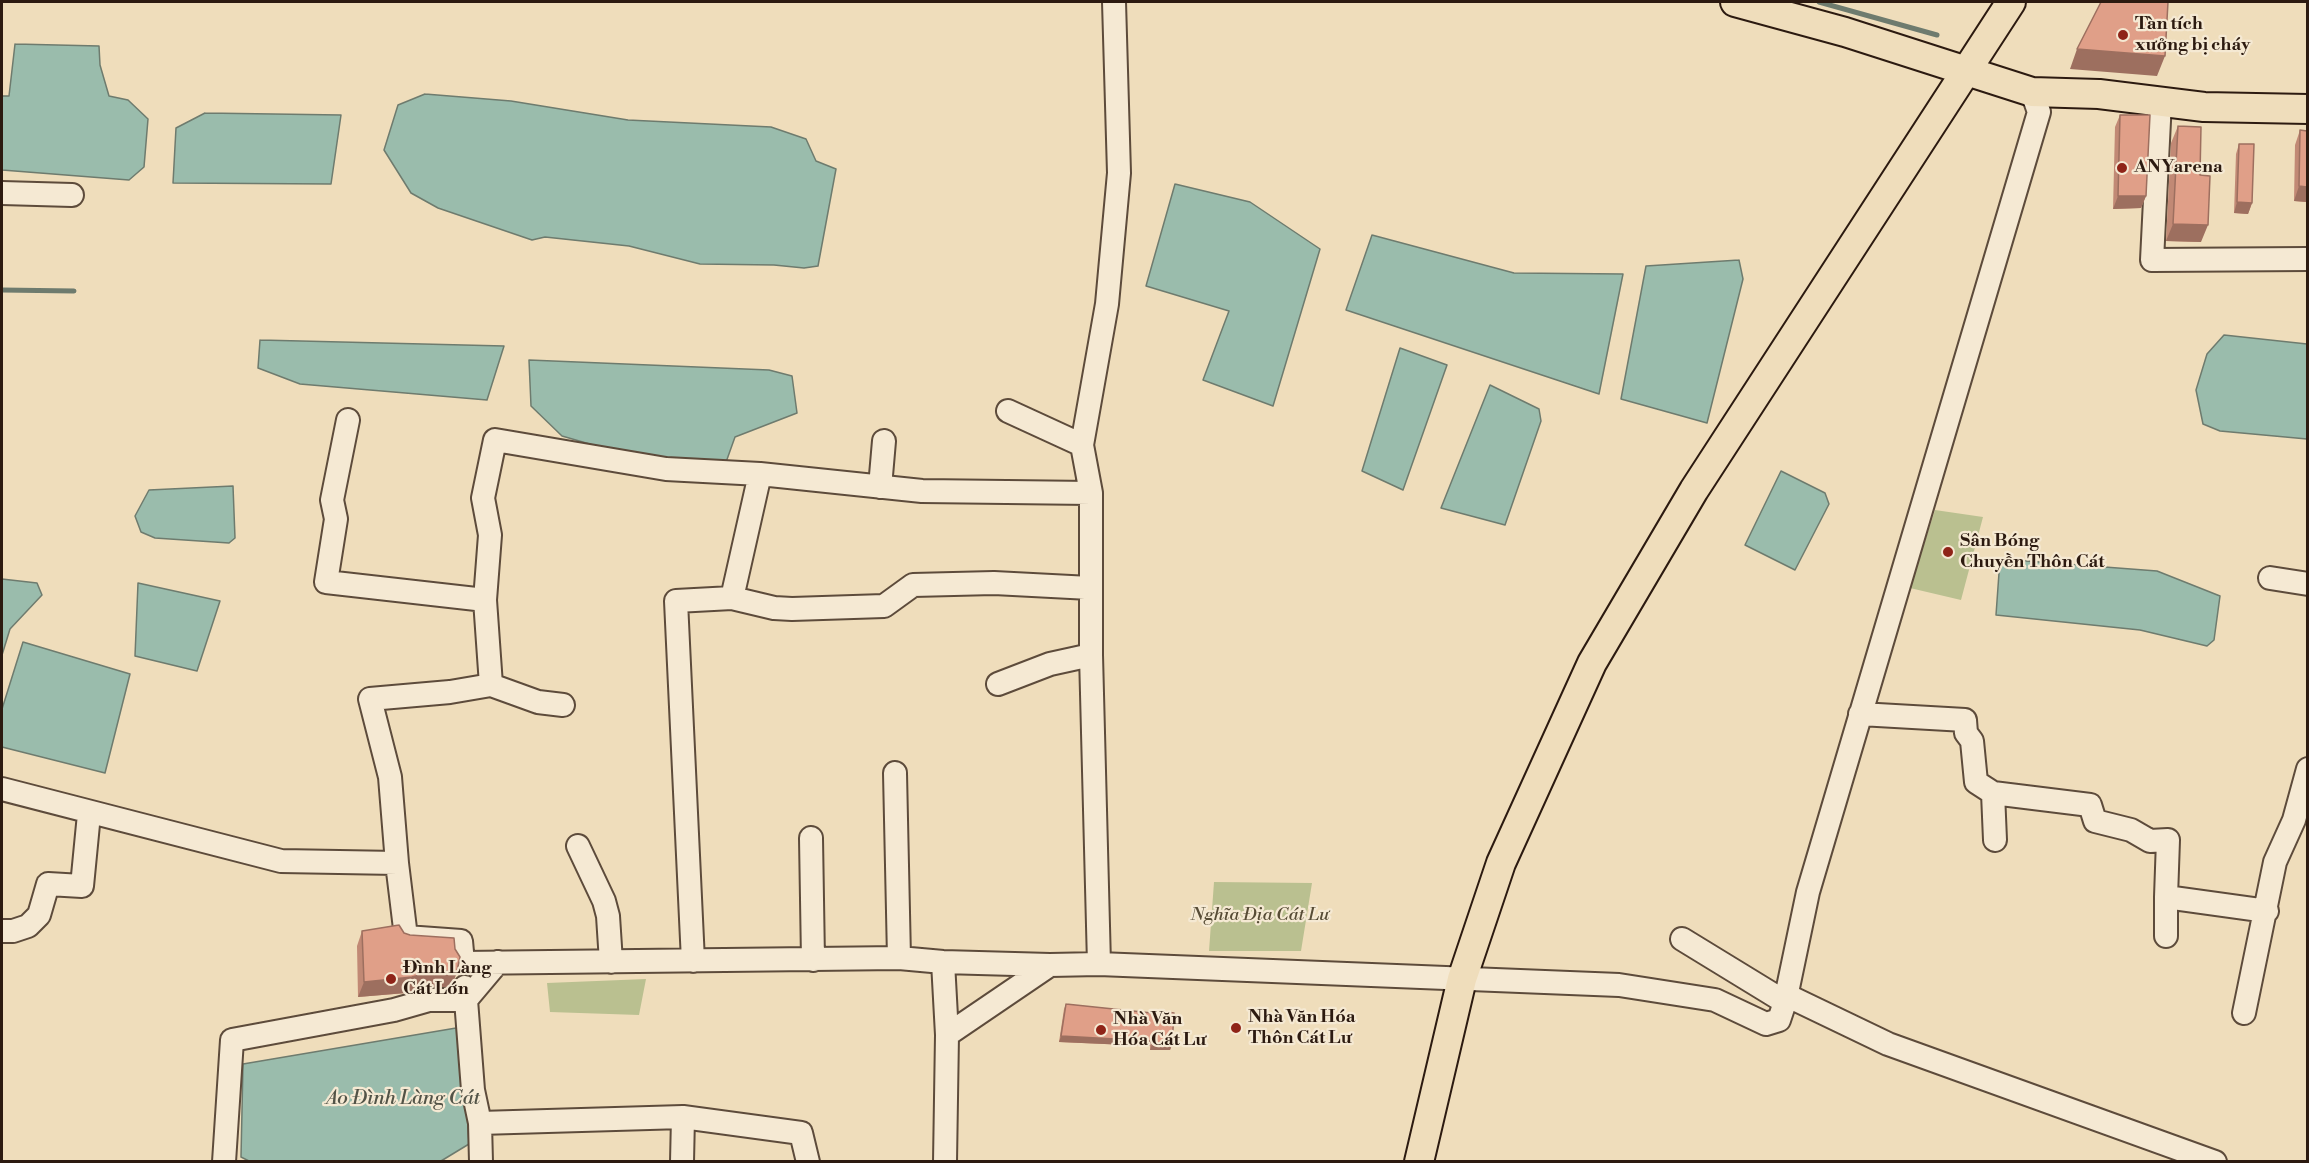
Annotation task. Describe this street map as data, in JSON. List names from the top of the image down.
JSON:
{
  "water": ["Ao Đình Làng Cát"],
  "parks": ["Nghĩa Địa Cát Lư"],
  "places": [
    "Tàn tích xưởng bị cháy",
    "ANYarena",
    "Sân Bóng Chuyền Thôn Cát",
    "Đình Làng Cát Lớn",
    "Nhà Văn Hóa Thôn Cát Lư",
    "Nhà Văn Hóa Cát Lư"
  ]
}
